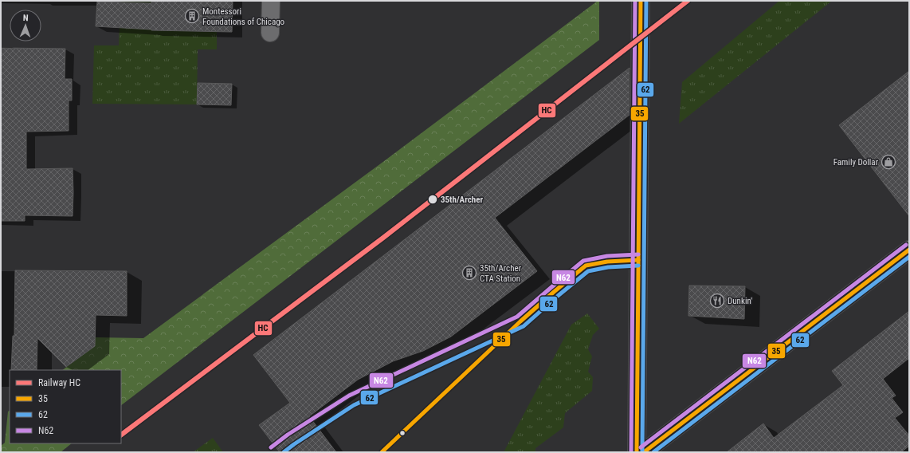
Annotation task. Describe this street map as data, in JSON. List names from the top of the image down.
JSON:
{
  "places": {
    "building": ["Montessori Foundations of Chicago", "35th/Archer CTA Station"],
    "shop": ["Family Dollar"],
    "other": ["35th/Archer"],
    "restaurant": ["Dunkin'"]
  },
  "lines": [
    "rail line HC",
    "transit line 35",
    "transit line 62",
    "transit line N62"
  ],
  "legend": [
    "Railway HC",
    "35",
    "62",
    "N62"
  ],
  "north": "top"
}
